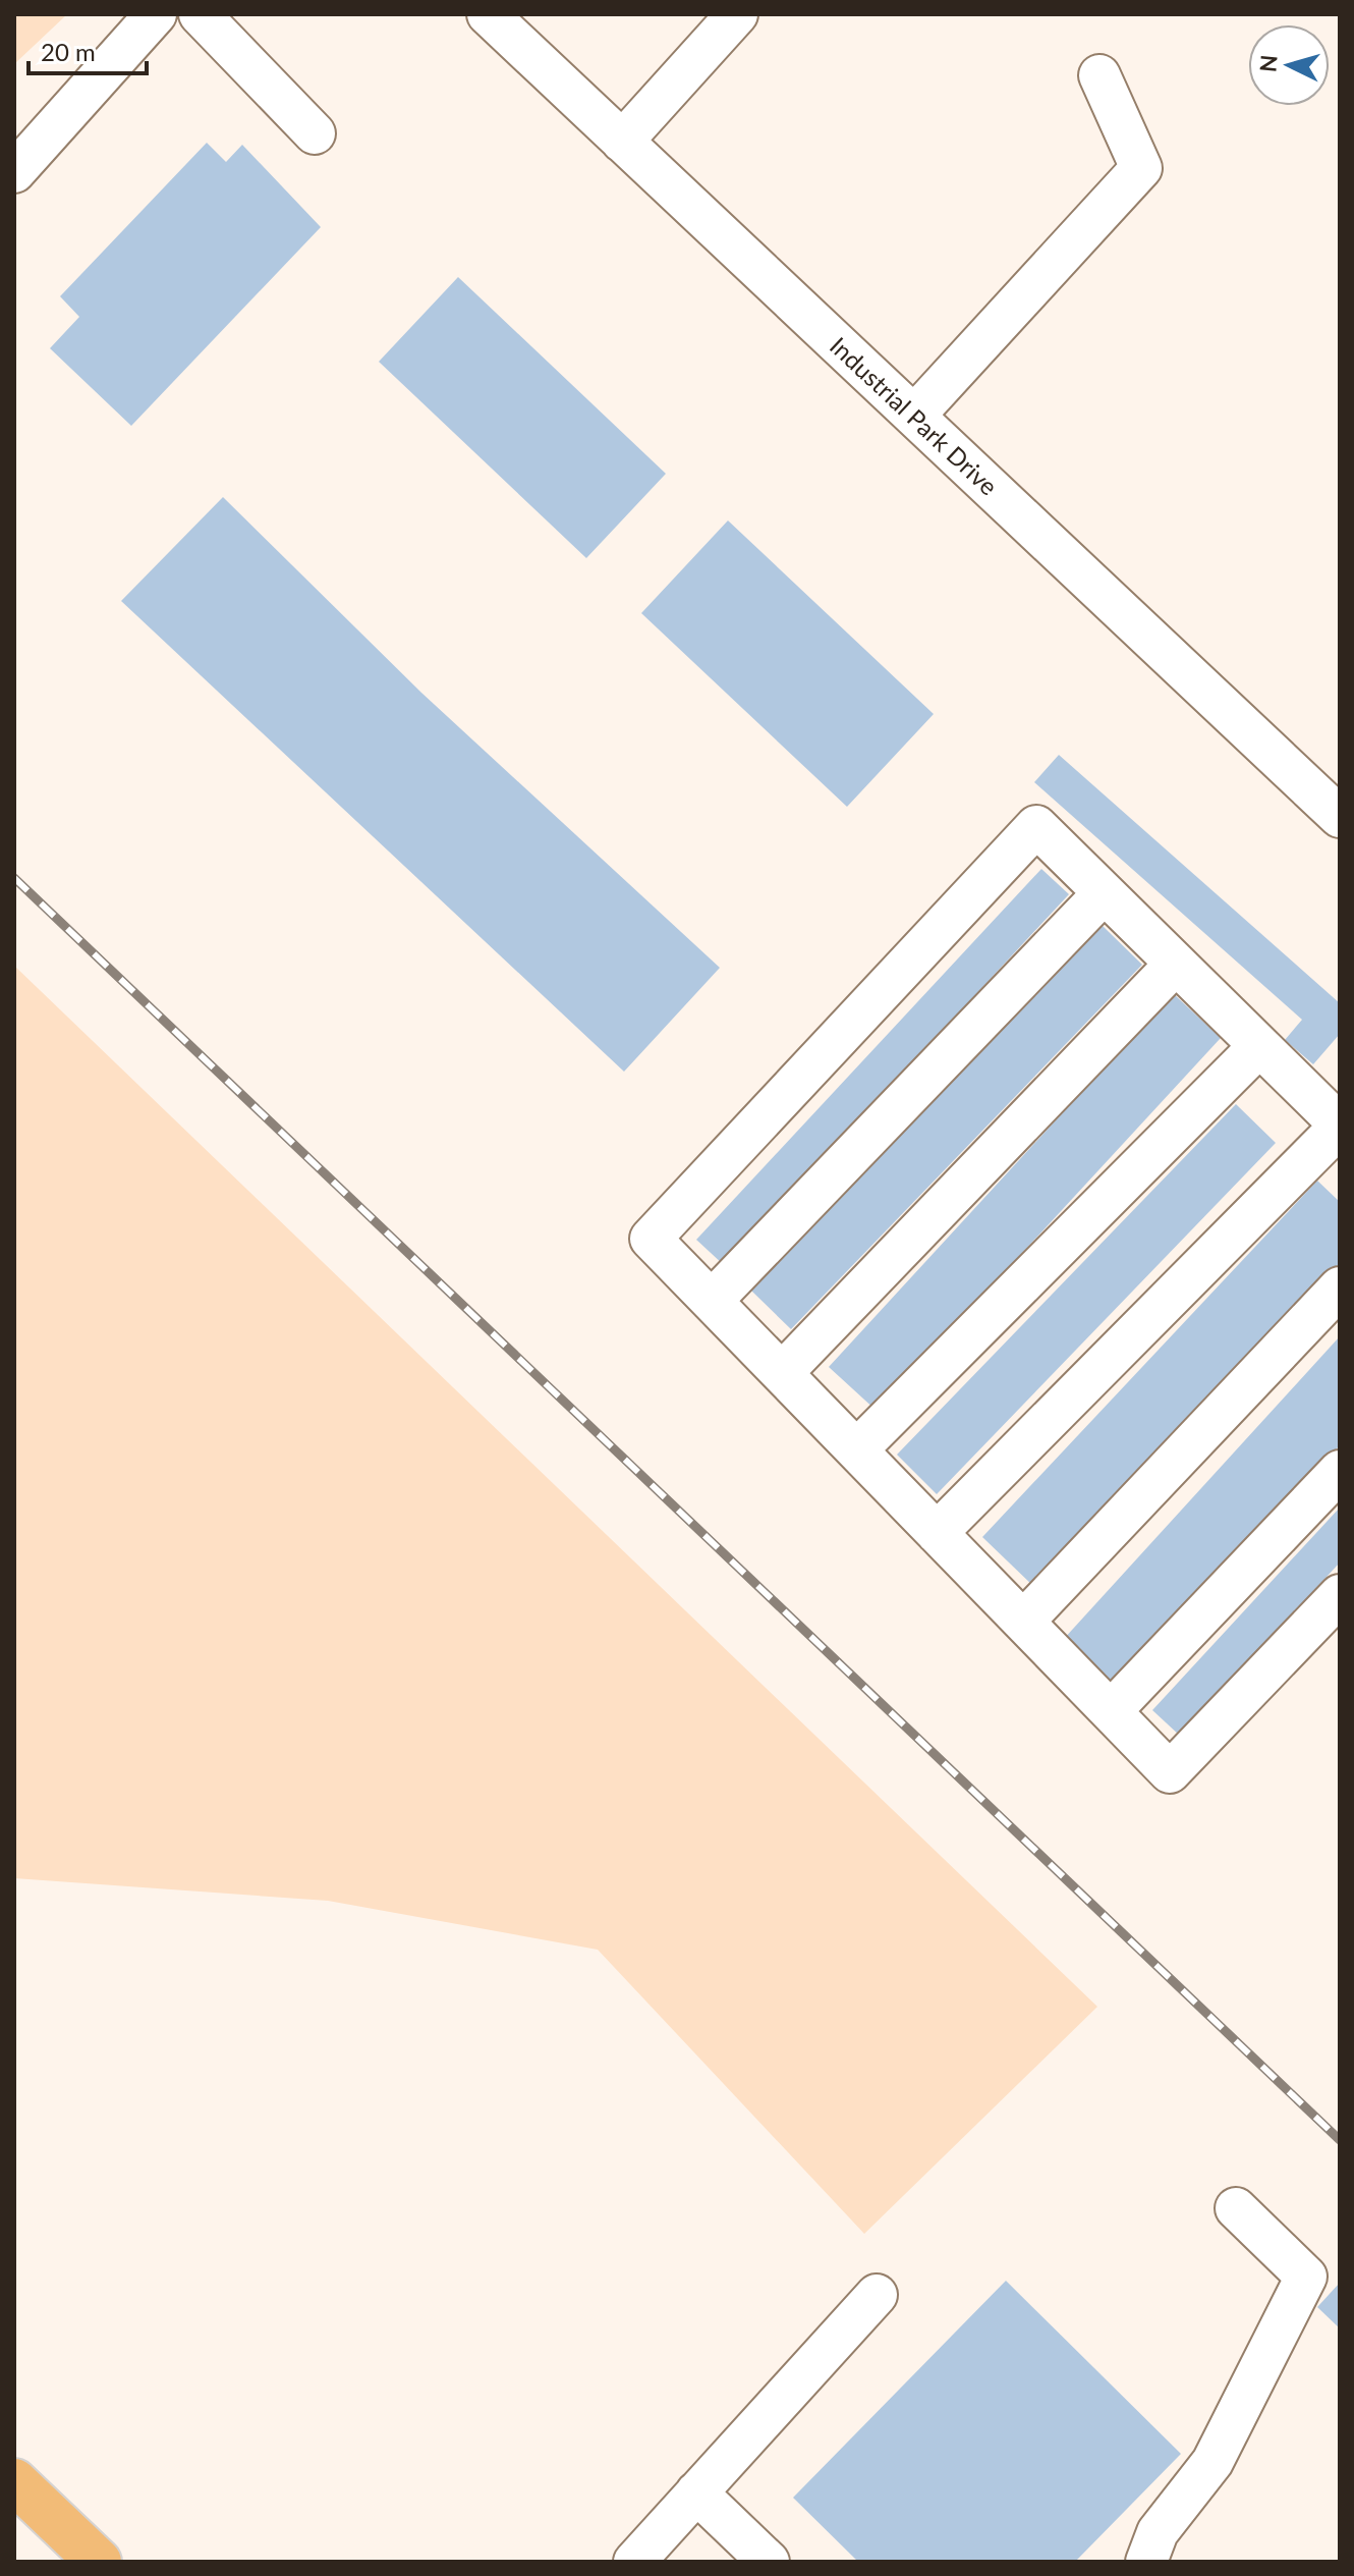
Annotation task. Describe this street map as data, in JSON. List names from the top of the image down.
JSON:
{
  "streets": {
    "street": ["Industrial Park Drive"]
  },
  "scale_bar": "20 m",
  "north": "left"
}
